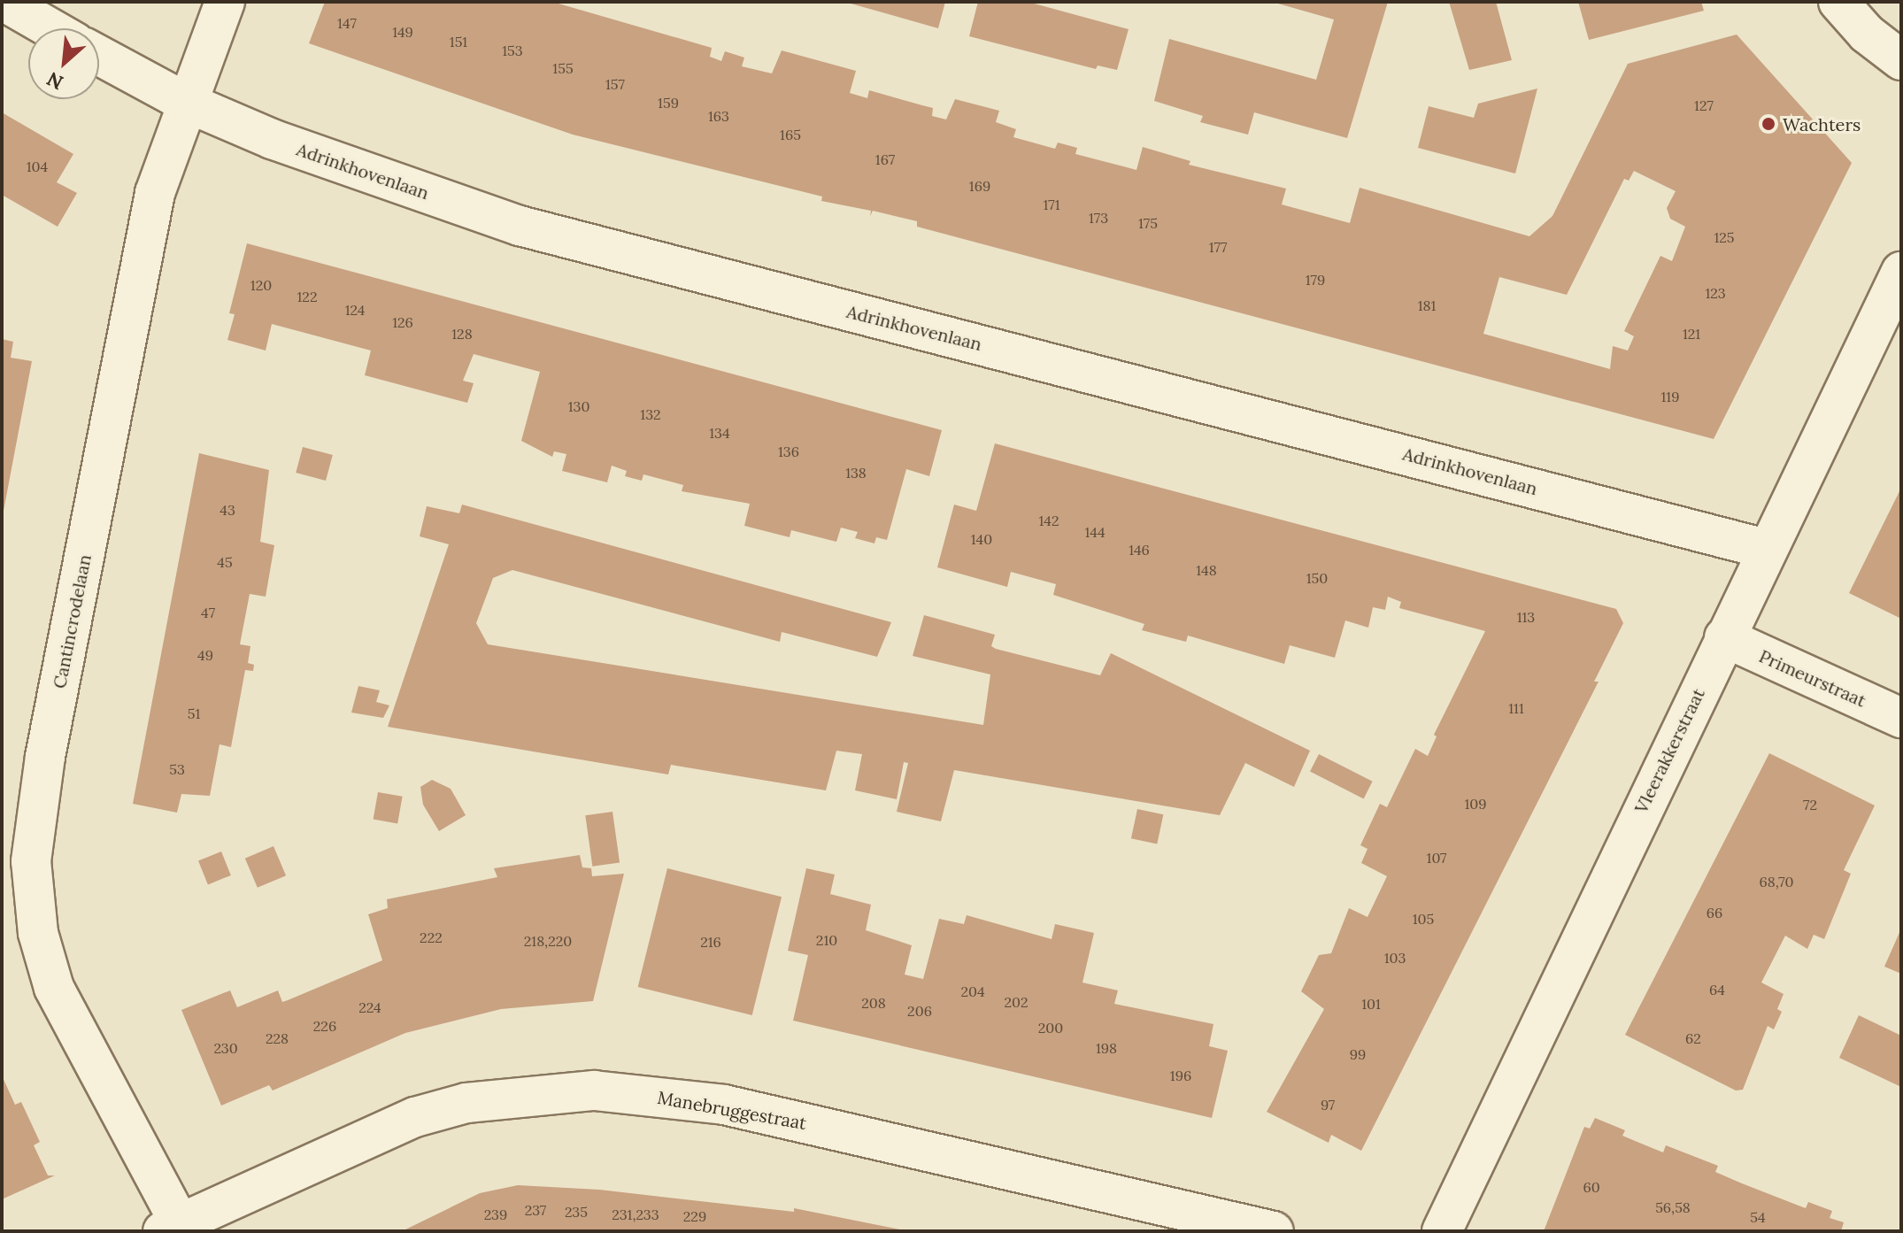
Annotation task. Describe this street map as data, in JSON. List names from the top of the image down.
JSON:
{
  "streets": {
    "street": [
      "Adrinkhovenlaan",
      "Cantincrodelaan",
      "Primeurstraat",
      "Vleerakkerstraat",
      "Manebruggestraat"
    ]
  },
  "crossings": [
    ["Adrinkhovenlaan", "Cantincrodelaan"],
    ["Adrinkhovenlaan", "Vleerakkerstraat"],
    ["Cantincrodelaan", "Manebruggestraat"],
    ["Primeurstraat", "Vleerakkerstraat"]
  ],
  "places": ["Wachters"],
  "house_numbers": [
    "147",
    "149",
    "151",
    "153",
    "155",
    "157",
    "159",
    "127",
    "163",
    "165",
    "167",
    "104",
    "169",
    "171",
    "173",
    "175",
    "125",
    "177",
    "179",
    "120",
    "123",
    "122",
    "181",
    "124",
    "126",
    "128",
    "121",
    "119",
    "130",
    "132",
    "134",
    "136",
    "138",
    "43",
    "142",
    "144",
    "140",
    "146",
    "45",
    "148",
    "150",
    "47",
    "113",
    "49",
    "111",
    "51",
    "53",
    "109",
    "72",
    "107",
    "68,70",
    "66",
    "105",
    "222",
    "210",
    "218,220",
    "216",
    "103",
    "64",
    "204",
    "202",
    "208",
    "101",
    "224",
    "206",
    "226",
    "200",
    "228",
    "62",
    "230",
    "198",
    "99",
    "196",
    "97",
    "60",
    "56,58",
    "237",
    "235",
    "239",
    "231,233",
    "229",
    "54"
  ],
  "north": "bottom left"
}
